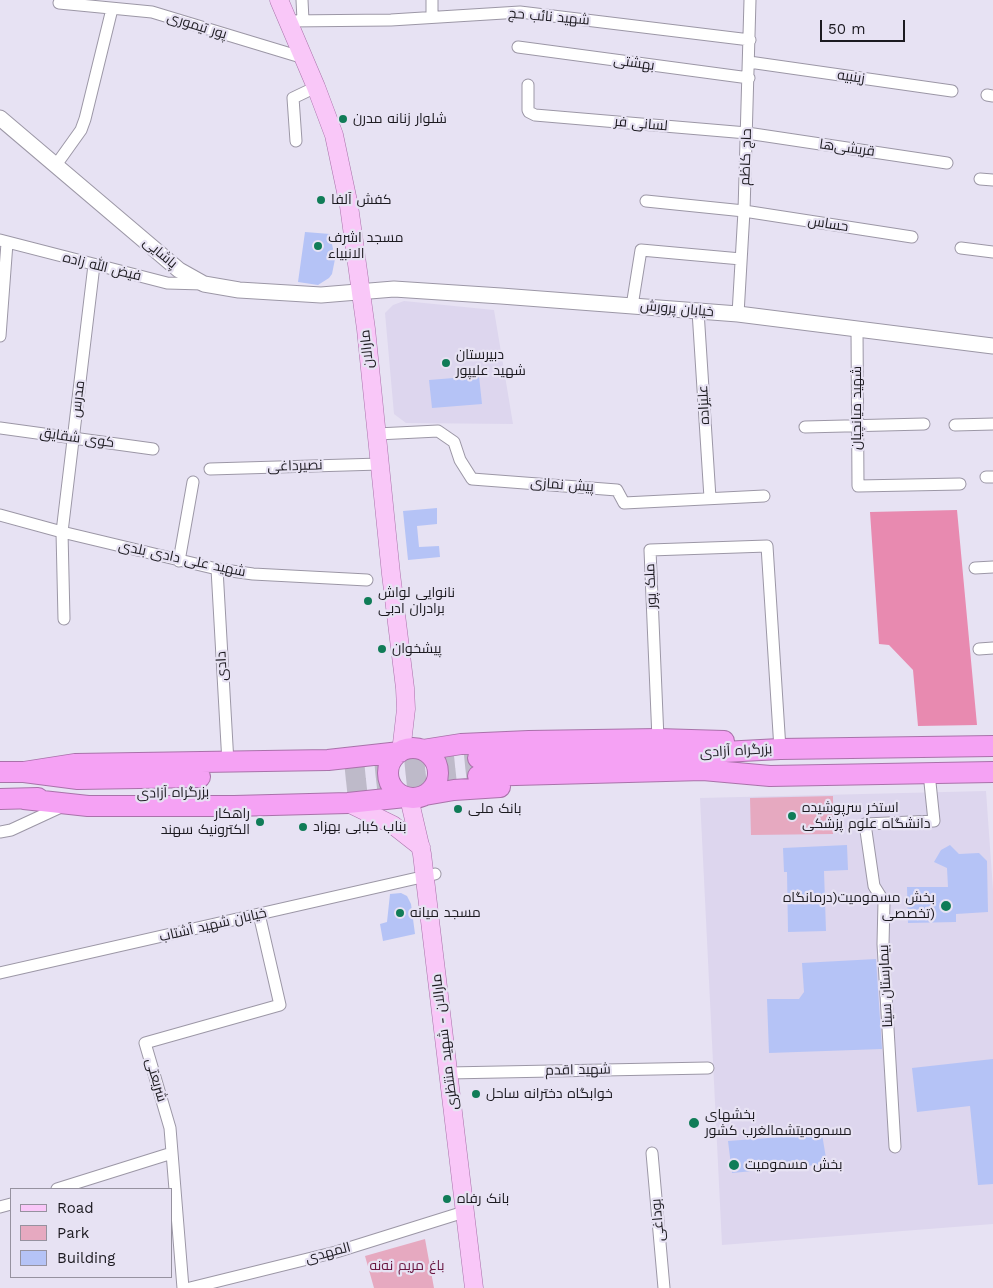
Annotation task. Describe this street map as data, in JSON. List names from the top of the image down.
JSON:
{
  "streets": {
    "highway": ["بزرگراه آزادی"],
    "main road": [
      "پاشایی",
      "خیابان پرورش",
      "مارالان",
      "مارالان - شهید منتظری"
    ],
    "street": [
      "شهید نائب حج",
      "پور تیموری",
      "بهشتی",
      "زینبیه",
      "لسانی فر",
      "قریشی‌ها",
      "حاج کاظم",
      "حساس",
      "فیض الله زاده",
      "مدرس",
      "علیزاده",
      "شهید میانچیان",
      "کوی شقایق",
      "نصیرداغی",
      "پیش نمازی",
      "شهید علی دادی بلدی",
      "ملک پور",
      "دادی",
      "خیابان شهید آشتاب",
      "بیمارستان سینا",
      "شهید اقدم",
      "شریعتی",
      "بوداغی",
      "المهدی"
    ]
  },
  "crossings": [
    ["شهید نائب حج", "حاج کاظم"],
    ["شهید نائب حج", "مارالان"],
    ["پور تیموری", "مارالان"],
    ["بهشتی", "حاج کاظم"],
    ["زینبیه", "حاج کاظم"],
    ["لسانی فر", "قریشی‌ها"],
    ["لسانی فر", "حاج کاظم"],
    ["قریشی‌ها", "حاج کاظم"],
    ["حاج کاظم", "حساس"],
    ["حاج کاظم", "خیابان پرورش"],
    ["پاشایی", "فیض الله زاده"],
    ["پاشایی", "خیابان پرورش"],
    ["پاشایی", "مارالان"],
    ["فیض الله زاده", "مدرس"],
    ["خیابان پرورش", "مارالان"],
    ["خیابان پرورش", "علیزاده"],
    ["خیابان پرورش", "شهید میانچیان"],
    ["مارالان", "نصیرداغی"],
    ["مارالان", "پیش نمازی"],
    ["مارالان", "بزرگراه آزادی"],
    ["مارالان", "مارالان - شهید منتظری"],
    ["مدرس", "کوی شقایق"],
    ["مدرس", "شهید علی دادی بلدی"],
    ["علیزاده", "پیش نمازی"],
    ["شهید علی دادی بلدی", "دادی"],
    ["ملک پور", "بزرگراه آزادی"],
    ["بزرگراه آزادی", "بیمارستان سینا"],
    ["بزرگراه آزادی", "مارالان - شهید منتظری"],
    ["خیابان شهید آشتاب", "مارالان - شهید منتظری"],
    ["خیابان شهید آشتاب", "شریعتی"],
    ["مارالان - شهید منتظری", "شهید اقدم"],
    ["مارالان - شهید منتظری", "المهدی"]
  ],
  "parks": ["باغ مریم نه‌نه"],
  "places": [
    "شلوار زنانه مدرن",
    "کفش آلفا",
    "مسجد اشرف الانبیاء",
    "دبیرستان شهید علیپور",
    "نانوایی لواش برادران ادبی",
    "پیشخوان",
    "بانک ملی",
    "استخر سرپوشیده دانشگاه علوم پزشکی",
    "راهکار الکترونیک سهند",
    "بناب کبابی بهزاد",
    "بخش مسمومیت(درمانگاه تخصصی)",
    "مسجد میانه",
    "خوابگاه دخترانه ساحل",
    "بخشهای مسمومیتشمالغرب کشور",
    "بخش مسمومیت",
    "بانک رفاه"
  ],
  "legend": ["Road", "Park", "Building"],
  "scale_bar": "50 m"
}
